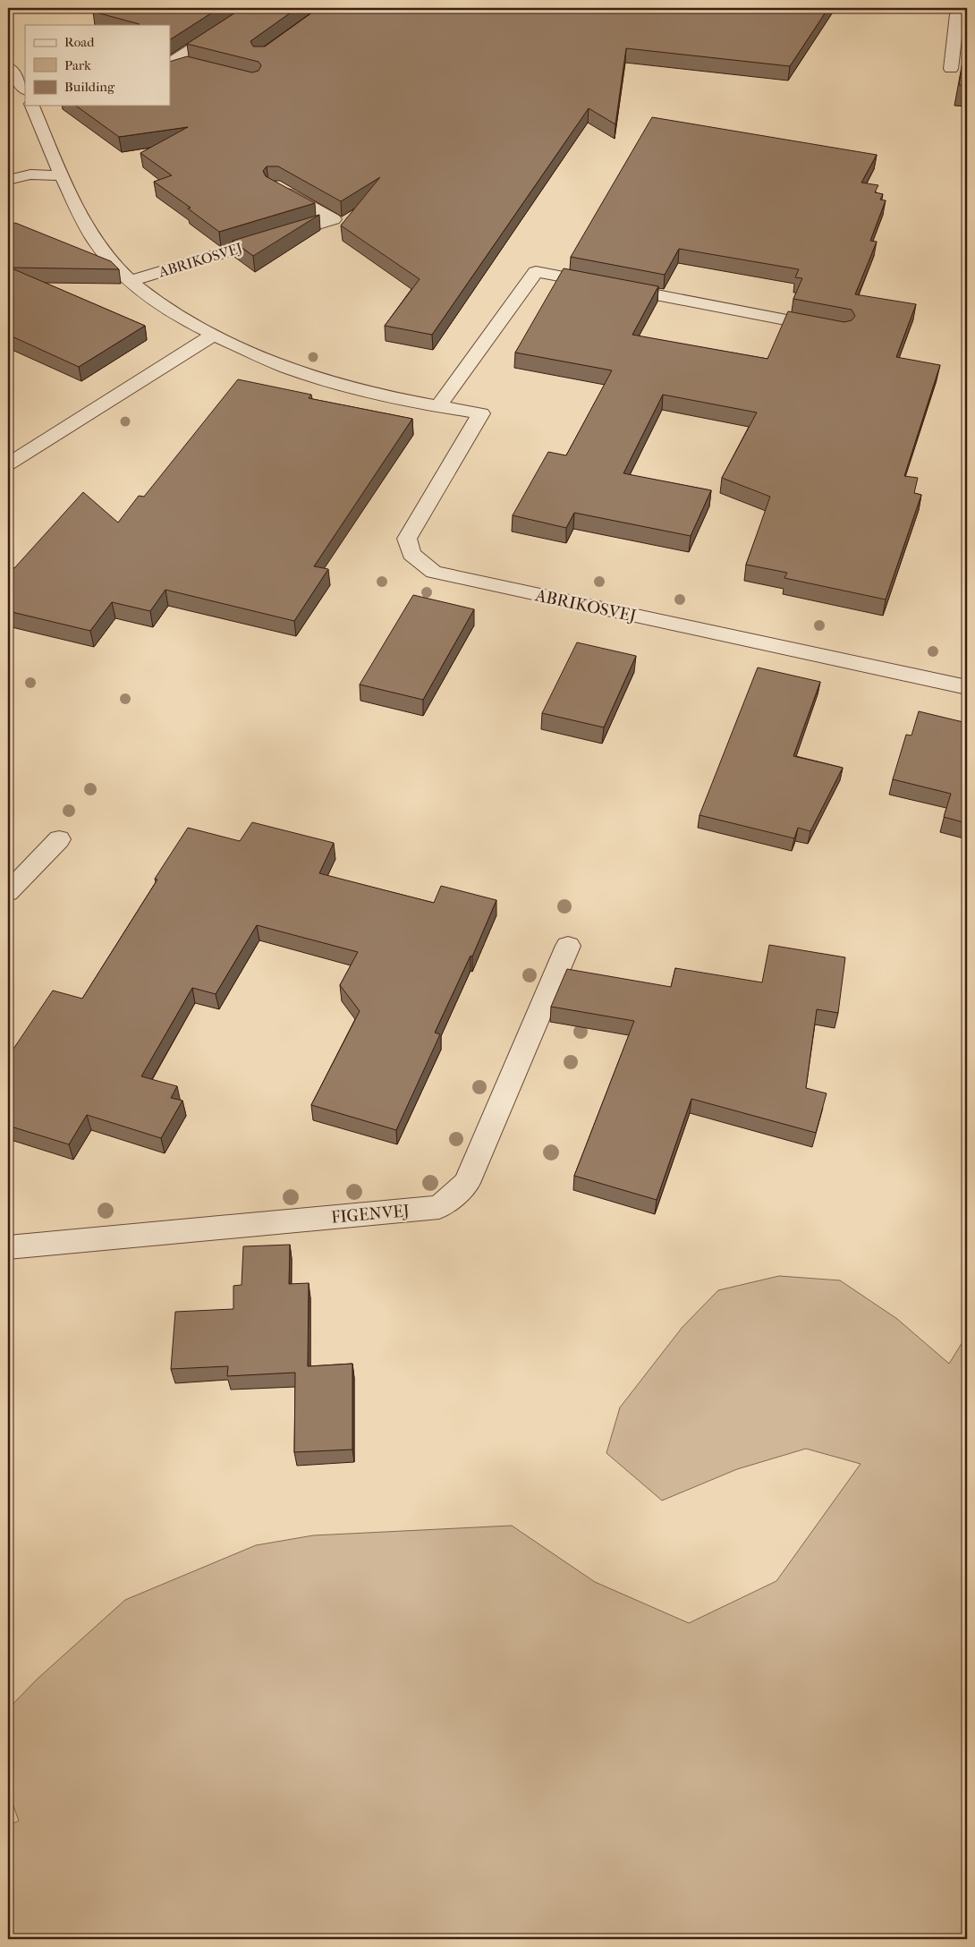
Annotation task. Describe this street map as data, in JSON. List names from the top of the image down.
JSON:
{
  "streets": {
    "street": ["ABRIKOSVEJ", "FIGENVEJ"]
  },
  "legend": ["Road", "Park", "Building"]
}
